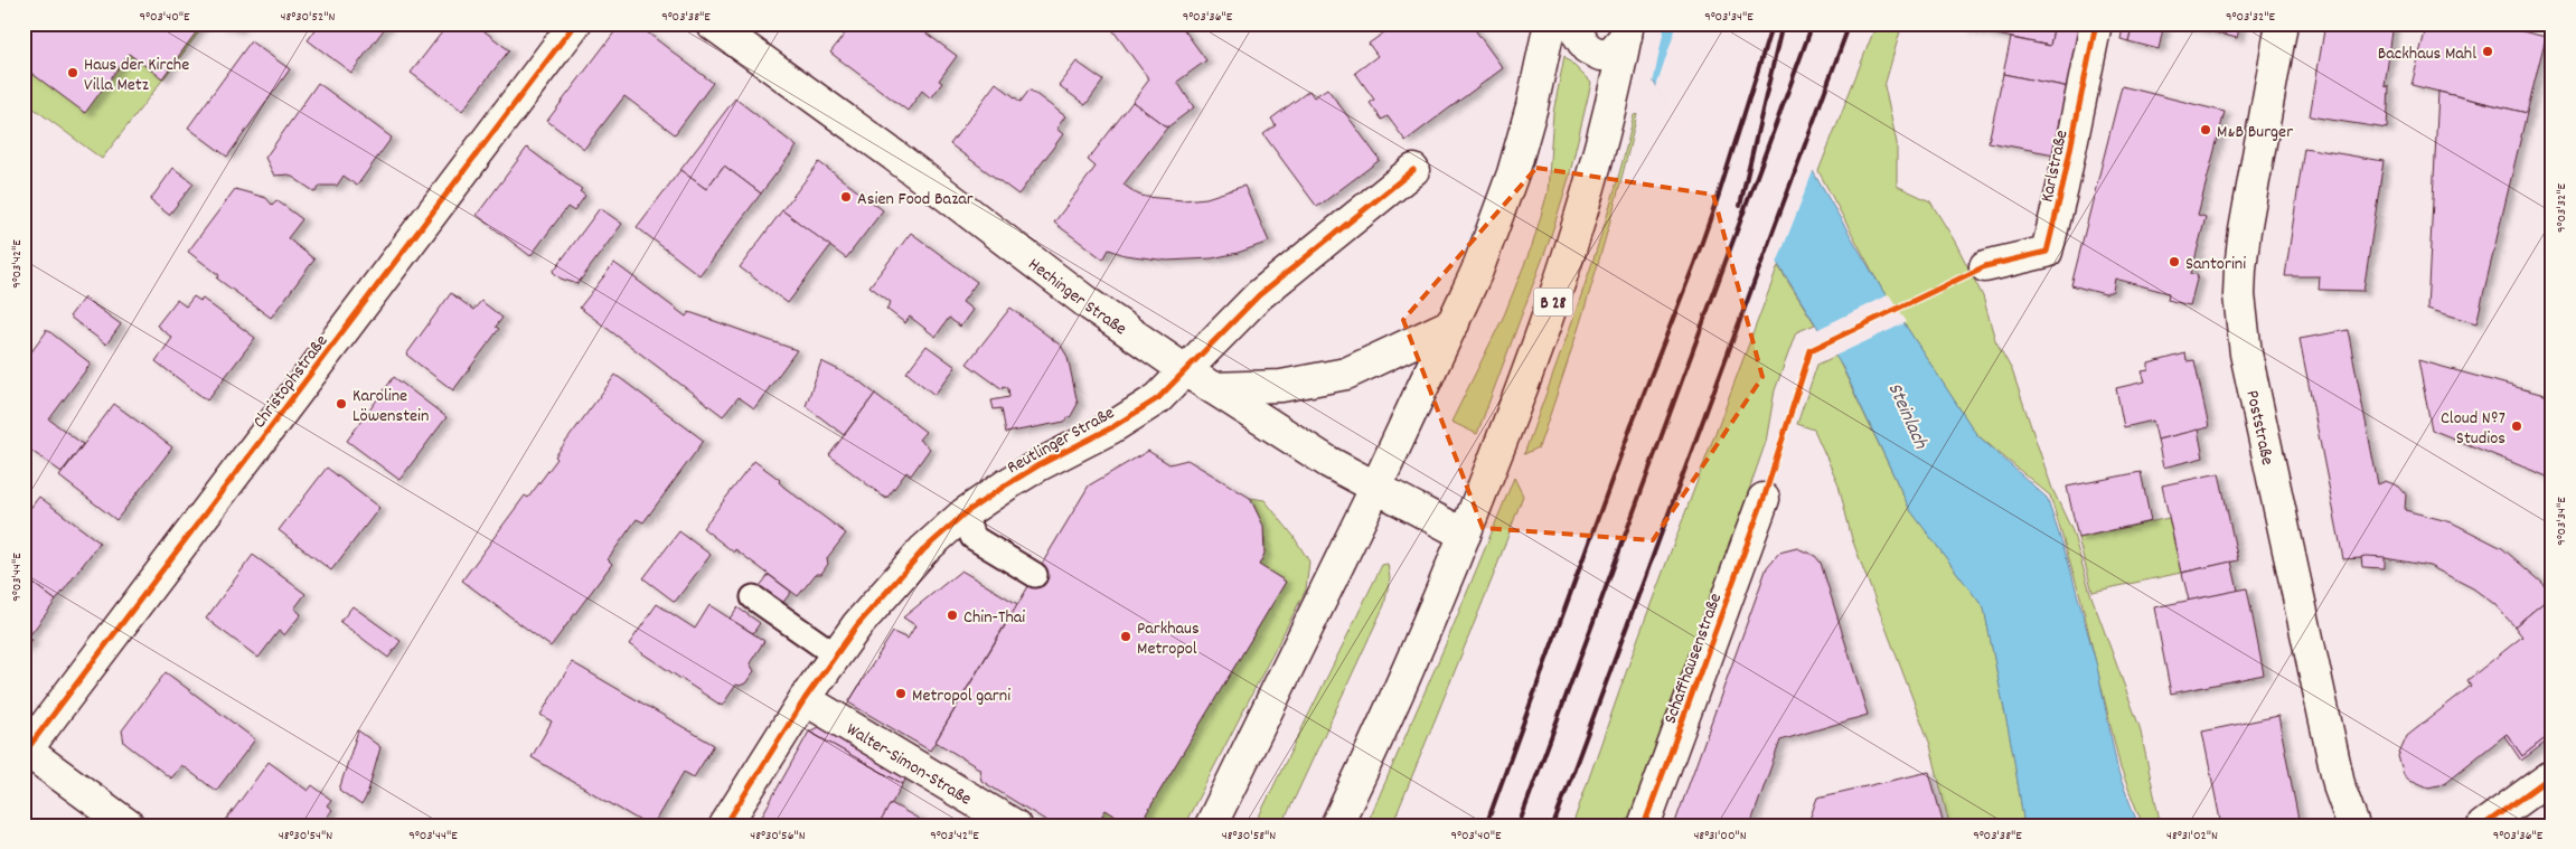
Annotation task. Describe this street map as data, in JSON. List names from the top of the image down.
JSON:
{
  "streets": {
    "street": [
      "Karlstraße",
      "Hechinger Straße",
      "B 28",
      "Christophstraße",
      "Poststraße",
      "Reutlinger Straße",
      "Schaffhausenstraße",
      "Walter-Simon-Straße"
    ]
  },
  "crossings": [
    ["Hechinger Straße", "B 28"],
    ["Hechinger Straße", "Reutlinger Straße"],
    ["Reutlinger Straße", "Walter-Simon-Straße"]
  ],
  "water": ["Steinlach"],
  "places": [
    "Backhaus Mahl",
    "Haus der Kirche Villa Metz",
    "M&B Burger",
    "Asien Food Bazar",
    "Santorini",
    "Karoline Löwenstein",
    "Cloud Nº7 Studios",
    "Chin-Thai",
    "Parkhaus Metropol",
    "Metropol garni"
  ],
  "coordinates": [
    "9°03'40\"E",
    "48°30'52\"N",
    "9°03'38\"E",
    "9°03'36\"E",
    "9°03'34\"E",
    "9°03'32\"E",
    "9°03'42\"E",
    "9°03'44\"E",
    "48°30'54\"N",
    "48°30'56\"N",
    "48°30'58\"N",
    "48°31'00\"N",
    "48°31'02\"N"
  ]
}
